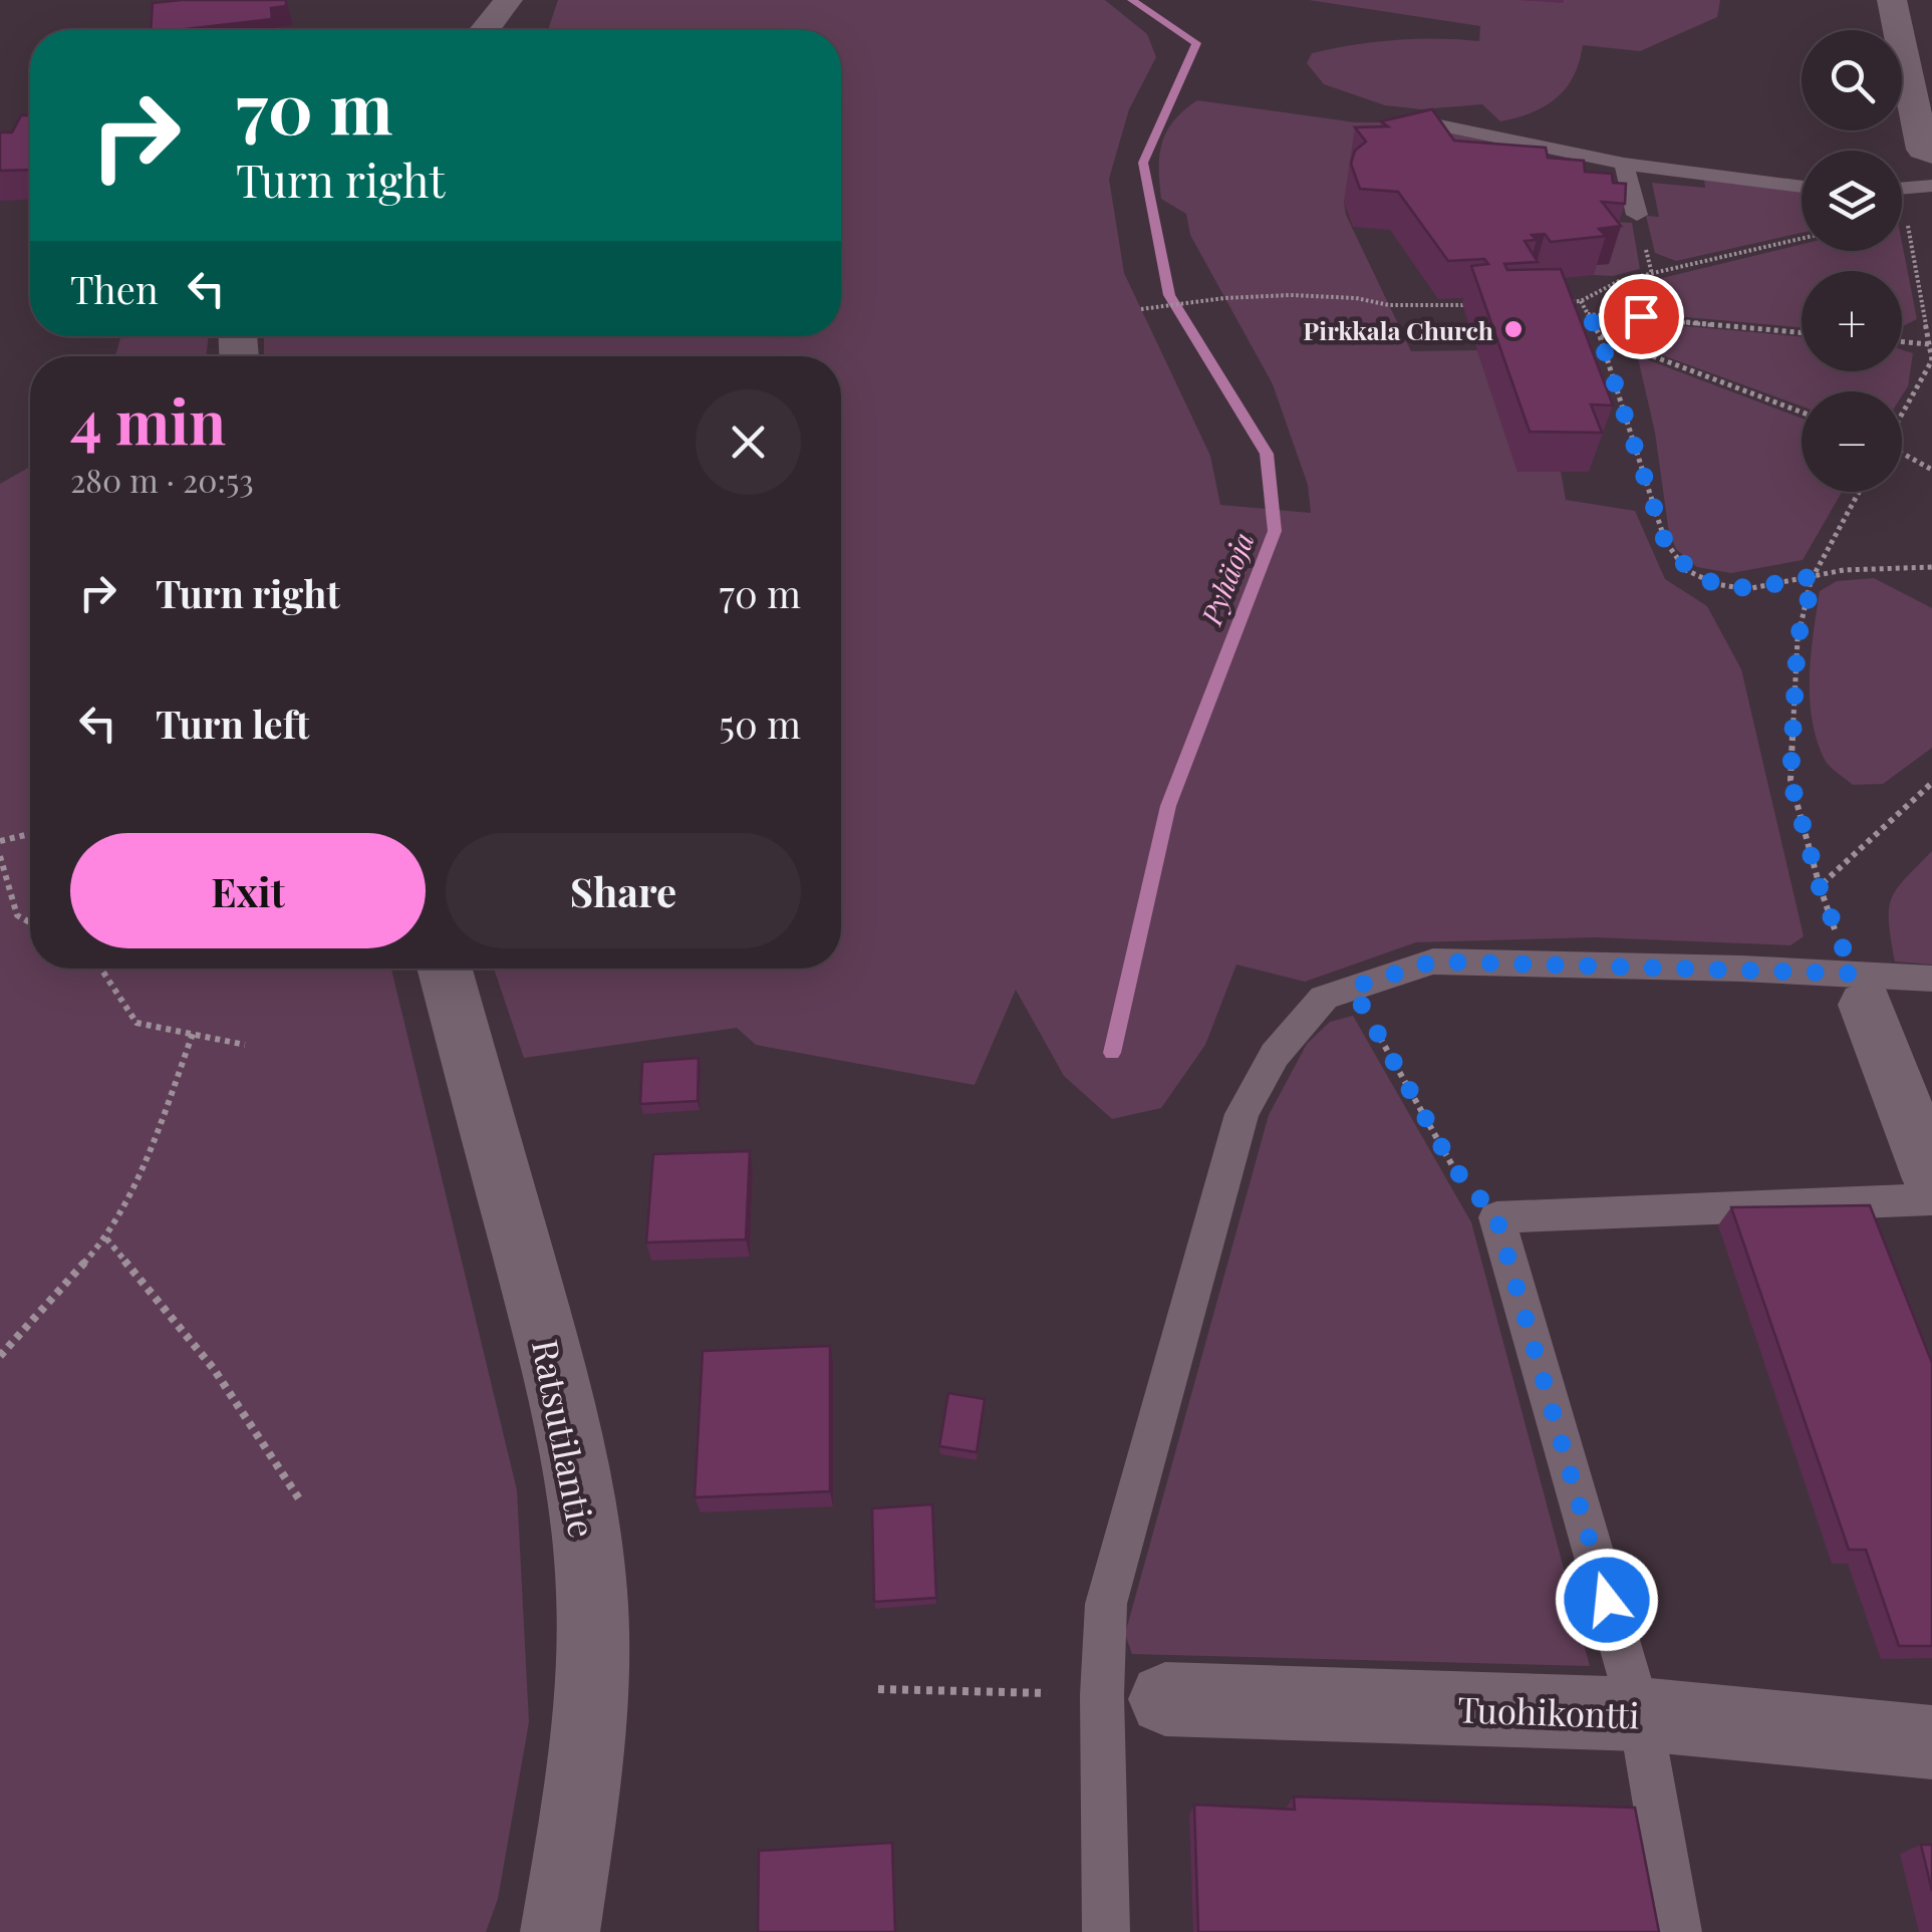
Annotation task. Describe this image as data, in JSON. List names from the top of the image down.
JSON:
{
  "streets": {
    "street": ["Ratsutilantie", "Tuohikontti"]
  },
  "water": ["Pyhäoja"],
  "places": ["Pirkkala Church"],
  "page": {
    "map_buttons": ["+", "−"],
    "turn": ["70 m", "Turn right"],
    "then": "Then",
    "heading": ["4 min", "280 m · 20:53"],
    "list": [
      {
        "name": "Turn right",
        "value": "70 m"
      },
      {
        "name": "Turn left",
        "value": "50 m"
      }
    ],
    "buttons": ["Exit", "Share"]
  }
}
